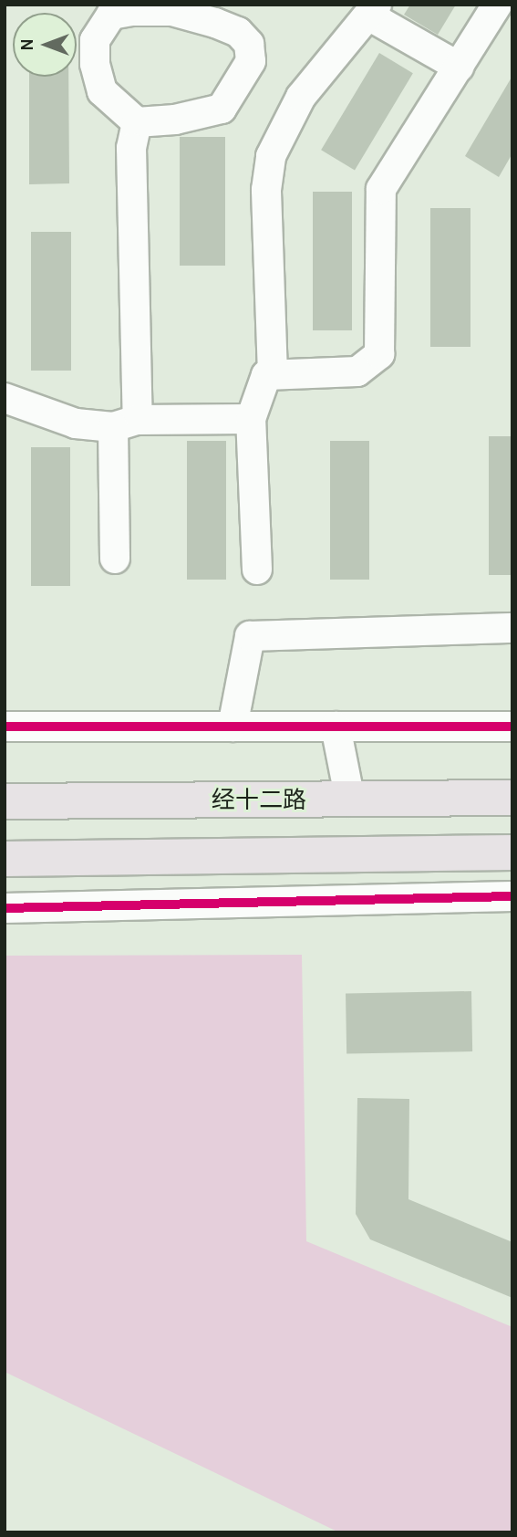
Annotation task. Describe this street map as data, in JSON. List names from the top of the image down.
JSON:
{
  "streets": {
    "main road": ["经十二路"]
  },
  "north": "left"
}
